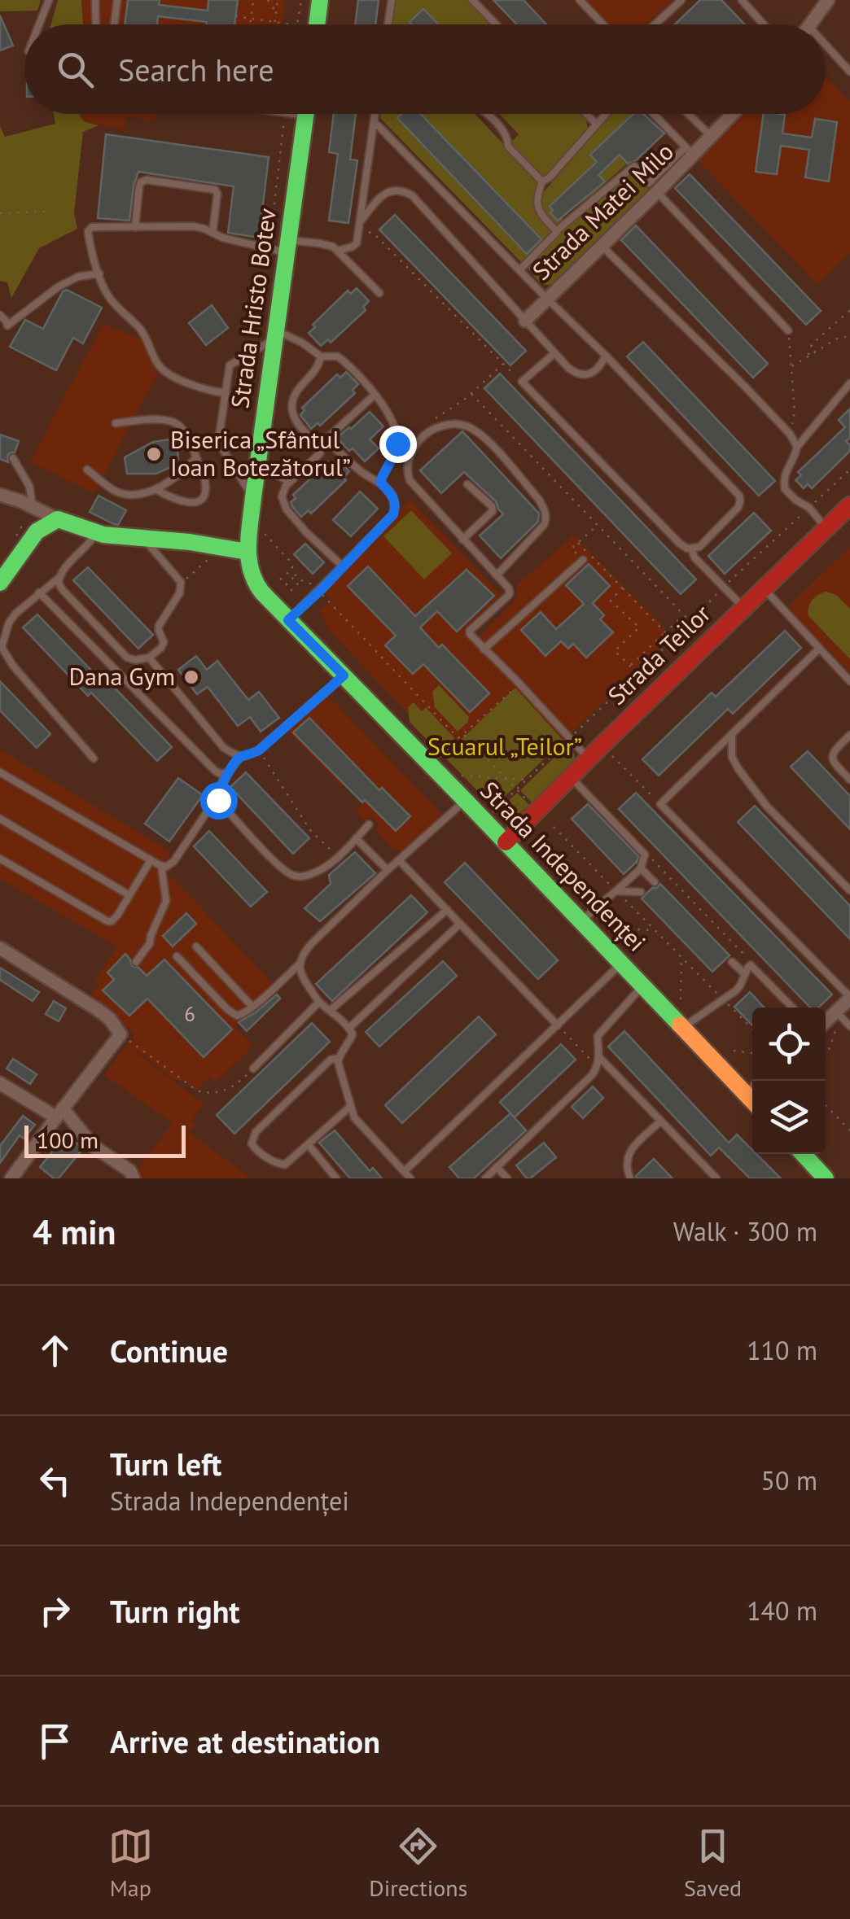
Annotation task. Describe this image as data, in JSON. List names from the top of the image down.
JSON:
{
  "streets": {
    "main road": ["Strada Hristo Botev", "Strada Teilor", "Strada Independenței"],
    "street": ["Strada Matei Milo"]
  },
  "crossings": [
    ["Strada Hristo Botev", "Strada Independenței"],
    ["Strada Teilor", "Strada Independenței"]
  ],
  "parks": ["Scuarul „Teilor”"],
  "places": ["Biserica „Sfântul Ioan Botezătorul”", "Dana Gym"],
  "house_numbers": ["6"],
  "scale_bar": "100 m",
  "page": {
    "search": "Search here",
    "scale": "100 m",
    "heading": ["4 min", "Walk · 300 m"],
    "list": [
      ["Continue", "110 m"],
      ["Turn left", "Strada Independenței", "50 m"],
      ["Turn right", "140 m"],
      "Arrive at destination"
    ],
    "nav": ["Map", "Directions", "Saved"]
  }
}
